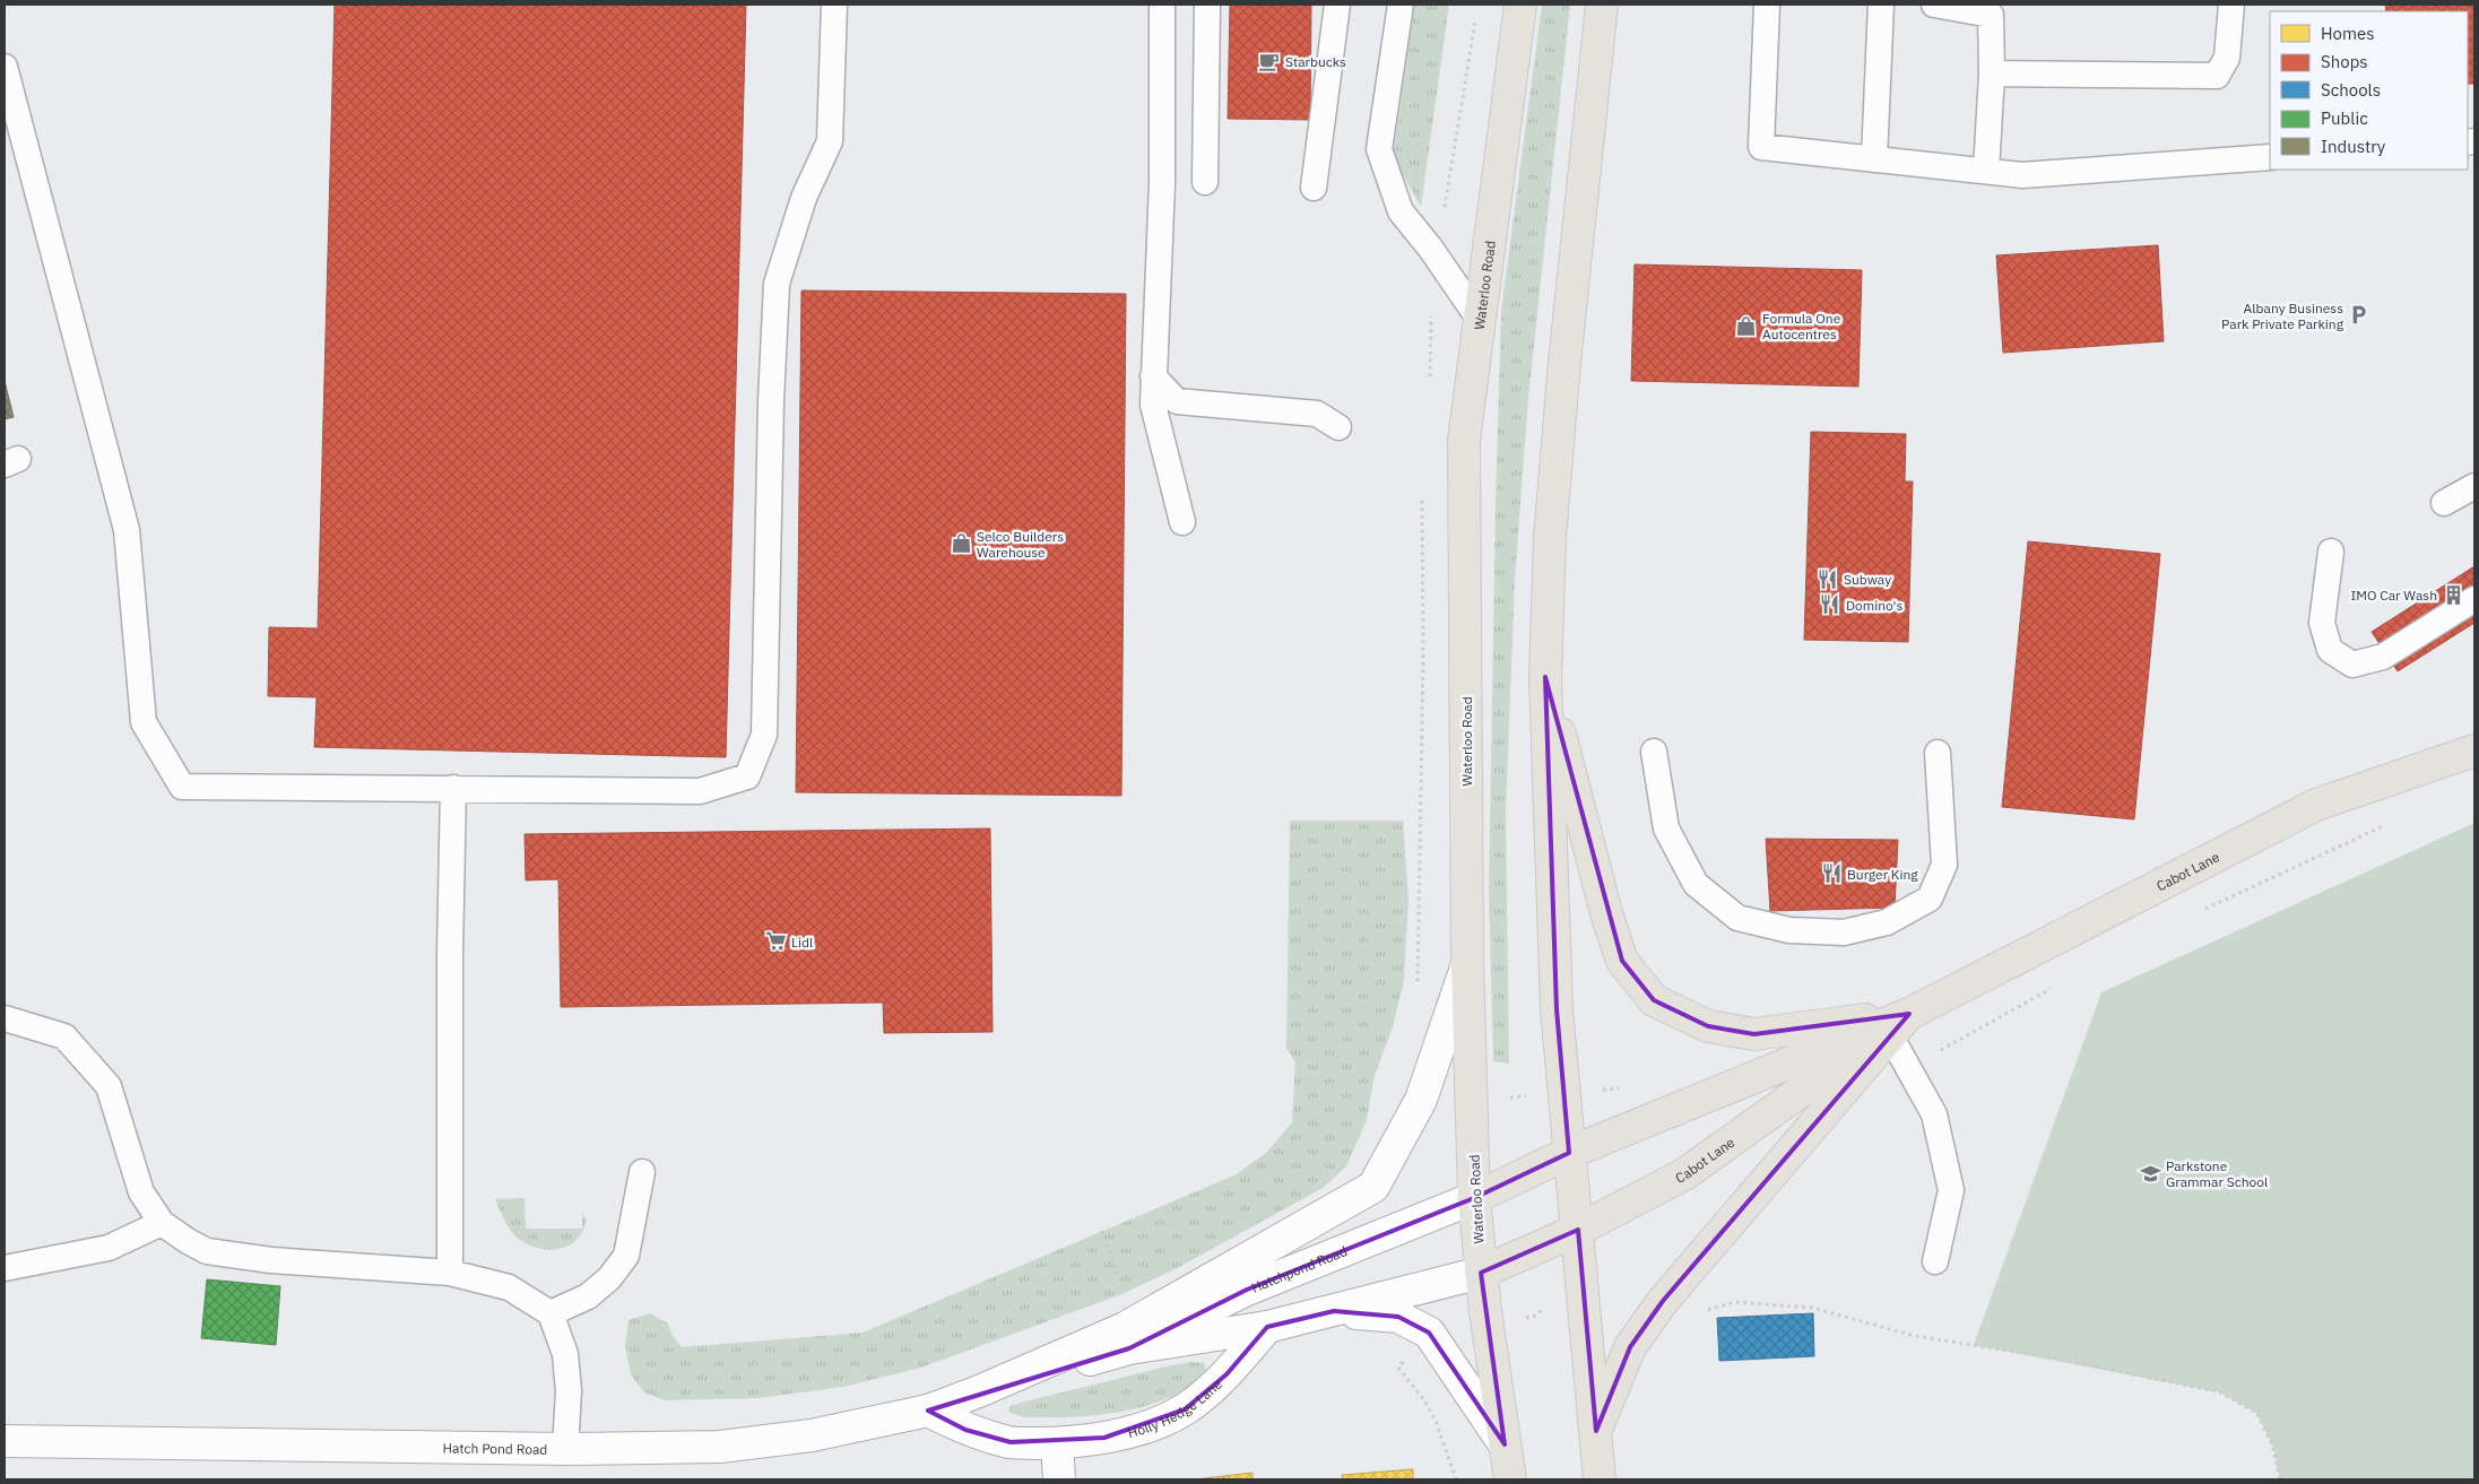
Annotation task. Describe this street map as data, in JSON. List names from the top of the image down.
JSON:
{
  "streets": {
    "main road": ["Waterloo Road", "Cabot Lane"],
    "street": ["Hatchpond Road", "Holly Hedge Lane", "Hatch Pond Road"]
  },
  "crossings": [
    ["Waterloo Road", "Cabot Lane"],
    ["Waterloo Road", "Hatchpond Road"],
    ["Cabot Lane", "Hatchpond Road"],
    ["Hatchpond Road", "Holly Hedge Lane"],
    ["Hatchpond Road", "Hatch Pond Road"],
    ["Holly Hedge Lane", "Hatch Pond Road"]
  ],
  "places": {
    "cafe": ["Starbucks"],
    "parking": ["Albany Business Park Private Parking"],
    "shop": ["Formula One Autocentres", "Selco Builders Warehouse"],
    "restaurant": ["Subway", "Domino's", "Burger King"],
    "building": ["IMO Car Wash"],
    "supermarket": ["Lidl"],
    "school or university": ["Parkstone Grammar School"]
  },
  "legend": [
    "Homes",
    "Shops",
    "Schools",
    "Public",
    "Industry"
  ]
}
